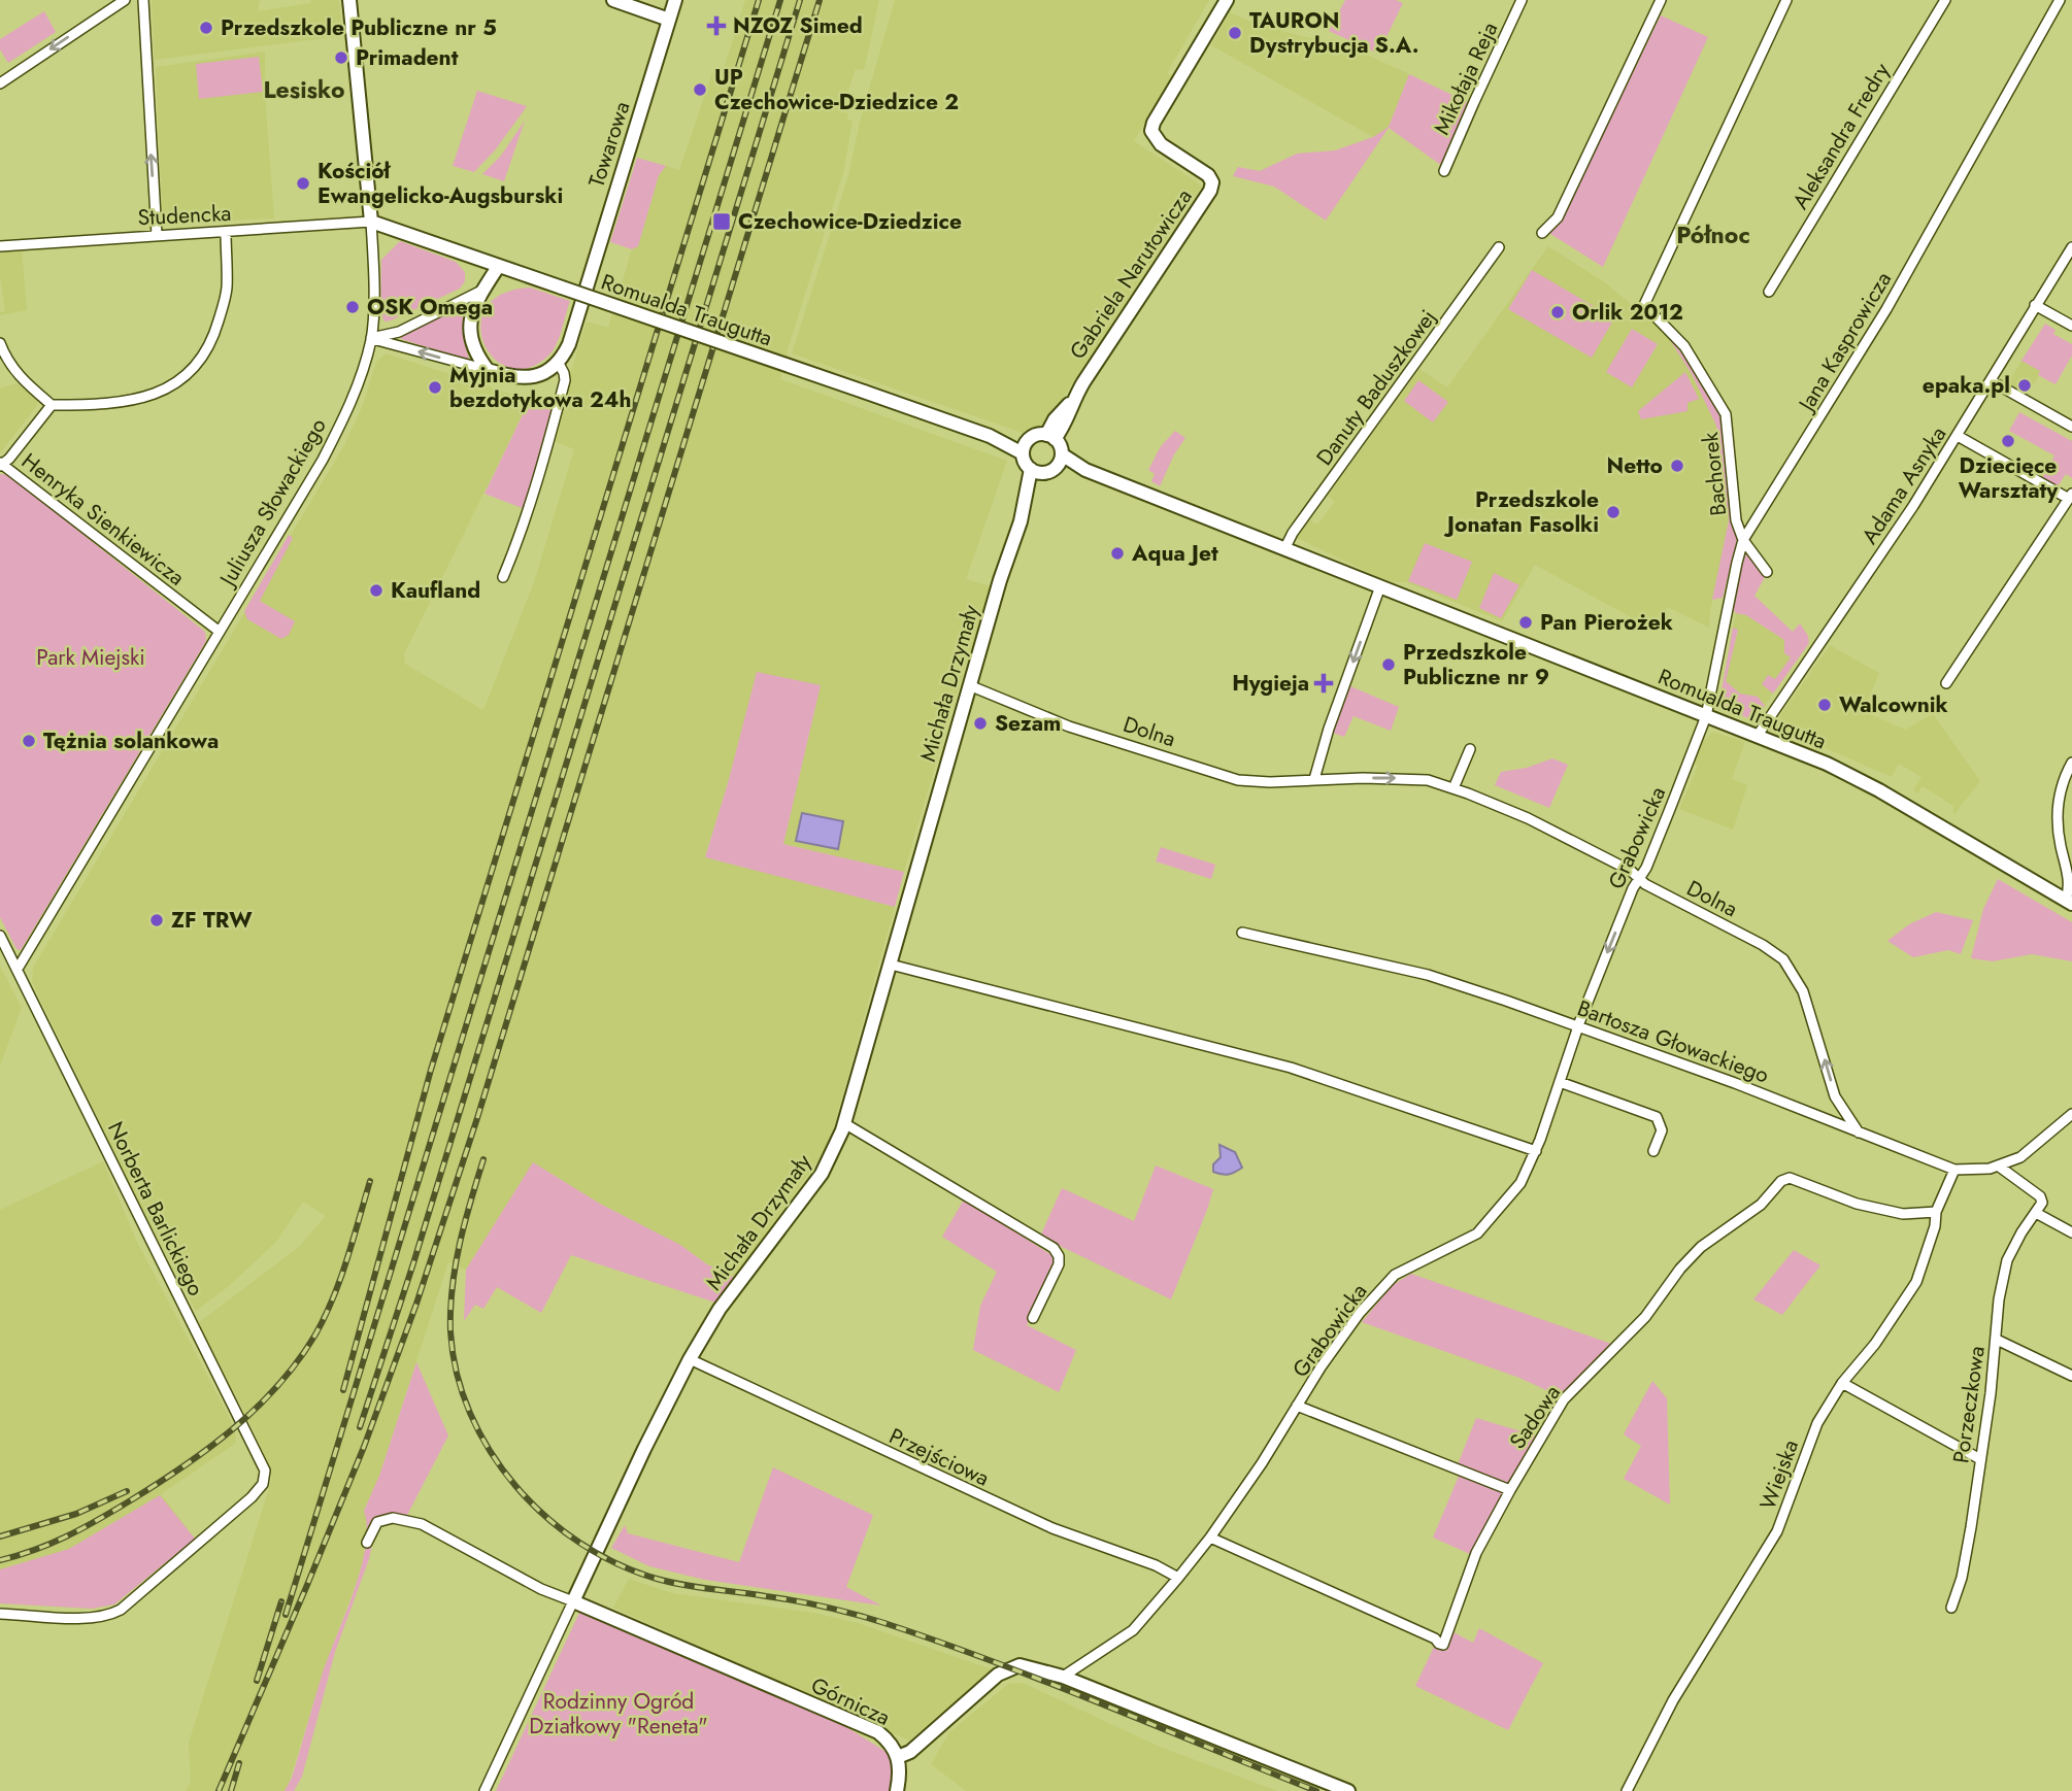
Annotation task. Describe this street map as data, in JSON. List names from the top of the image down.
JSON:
{
  "streets": {
    "street": [
      "Mikołaja Reja",
      "Aleksandra Fredry",
      "Towarowa",
      "Studencka",
      "Gabriela Narutowicza",
      "Romualda Traugutta",
      "Jana Kasprowicza",
      "Danuty Baduszkowej",
      "Bachorek",
      "Adama Asnyka",
      "Juliusza Słowackiego",
      "Henryka Sienkiewicza",
      "Michała Drzymały",
      "Dolna",
      "Grabowicka",
      "Bartosza Głowackiego",
      "Norberta Barlickiego",
      "Porzeczkowa",
      "Sadowa",
      "Przejściowa",
      "Wiejska",
      "Górnicza"
    ]
  },
  "crossings": [
    ["Studencka", "Romualda Traugutta"],
    ["Studencka", "Juliusza Słowackiego"],
    ["Gabriela Narutowicza", "Romualda Traugutta"],
    ["Gabriela Narutowicza", "Michała Drzymały"],
    ["Romualda Traugutta", "Jana Kasprowicza"],
    ["Romualda Traugutta", "Danuty Baduszkowej"],
    ["Romualda Traugutta", "Adama Asnyka"],
    ["Romualda Traugutta", "Juliusza Słowackiego"],
    ["Romualda Traugutta", "Michała Drzymały"],
    ["Romualda Traugutta", "Grabowicka"],
    ["Jana Kasprowicza", "Bachorek"],
    ["Jana Kasprowicza", "Grabowicka"],
    ["Juliusza Słowackiego", "Henryka Sienkiewicza"],
    ["Juliusza Słowackiego", "Norberta Barlickiego"],
    ["Michała Drzymały", "Dolna"],
    ["Michała Drzymały", "Przejściowa"],
    ["Michała Drzymały", "Górnicza"],
    ["Dolna", "Grabowicka"],
    ["Dolna", "Bartosza Głowackiego"],
    ["Grabowicka", "Bartosza Głowackiego"],
    ["Grabowicka", "Sadowa"],
    ["Grabowicka", "Przejściowa"],
    ["Grabowicka", "Górnicza"],
    ["Bartosza Głowackiego", "Wiejska"],
    ["Sadowa", "Wiejska"]
  ],
  "districts": ["Lesisko", "Północ"],
  "parks": ["Park Miejski", "Rodzinny Ogród Działkowy \"Reneta\""],
  "places": {
    "health": ["NZOZ Simed", "Hygieja"],
    "other": [
      "Przedszkole Publiczne nr 5",
      "TAURON Dystrybucja S.A.",
      "Primadent",
      "UP Czechowice-Dziedzice 2",
      "Kościół Ewangelicko-Augsburski",
      "OSK Omega",
      "Orlik 2012",
      "epaka.pl",
      "Myjnia bezdotykowa 24h",
      "Dziecięce Warsztaty",
      "Netto",
      "Przedszkole Jonatan Fasolki",
      "Aqua Jet",
      "Kaufland",
      "Pan Pierożek",
      "Przedszkole Publiczne nr 9",
      "Walcownik",
      "Sezam",
      "Tężnia solankowa",
      "ZF TRW"
    ],
    "transit": ["Czechowice-Dziedzice"]
  }
}
